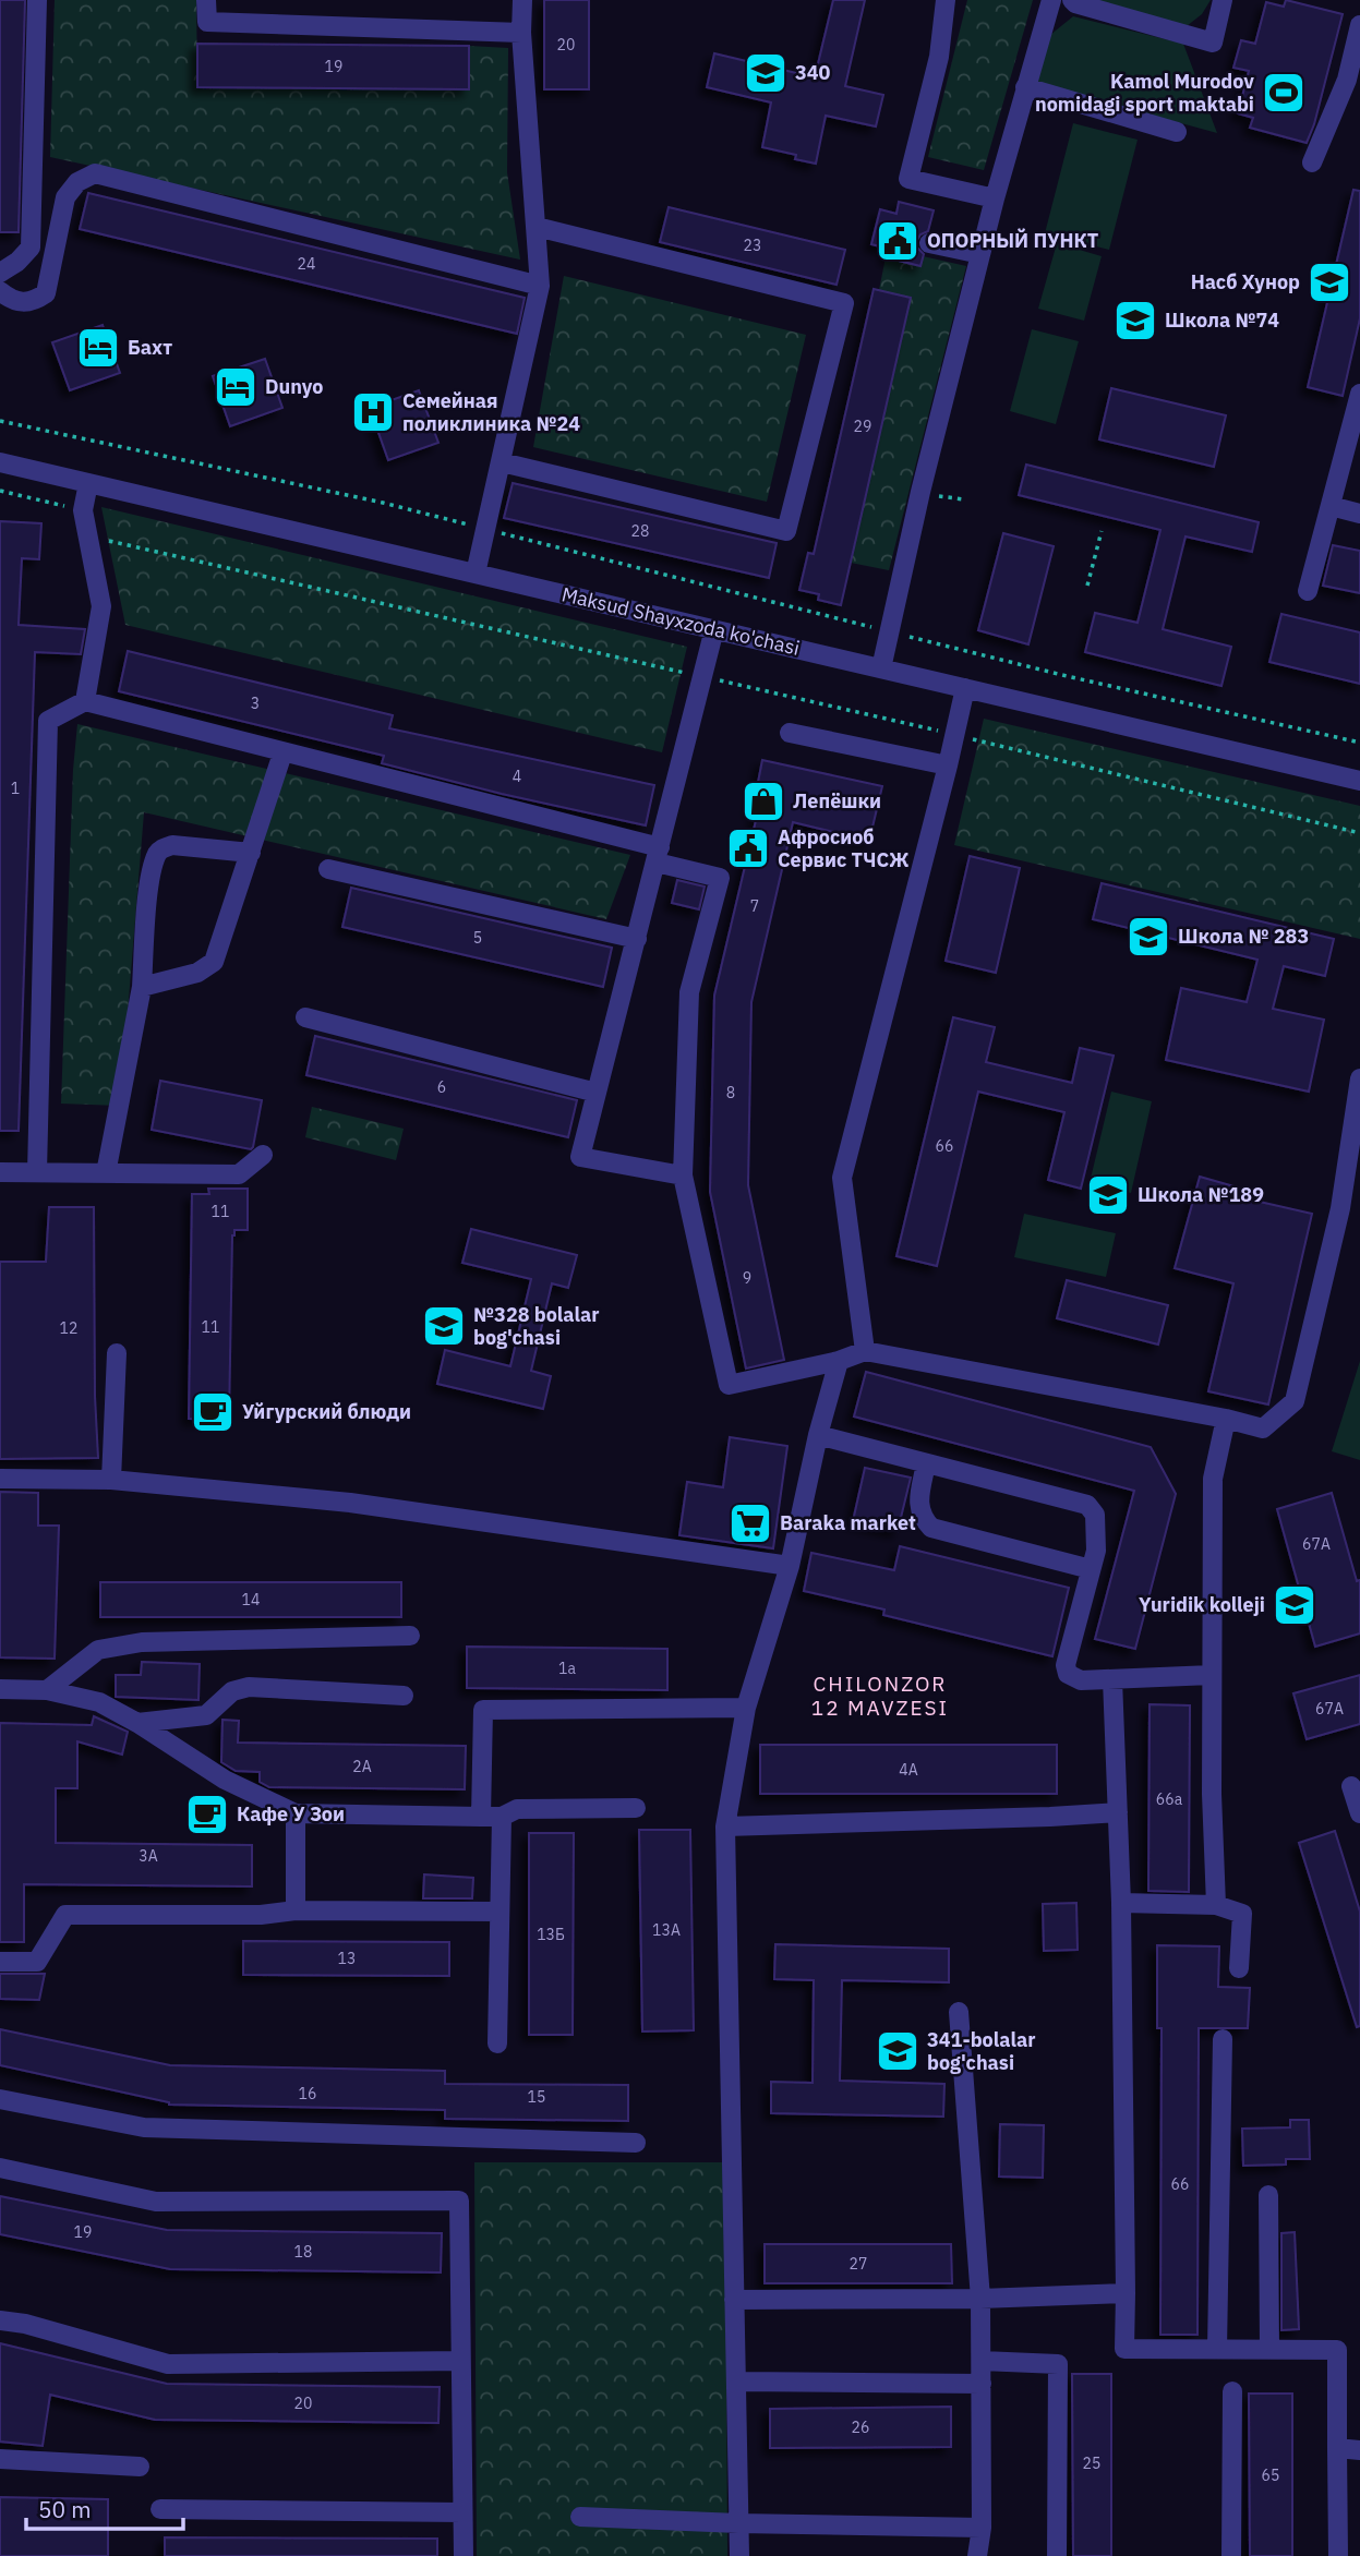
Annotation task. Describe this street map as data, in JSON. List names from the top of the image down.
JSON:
{
  "streets": {
    "street": ["Maksud Shayxzoda ko'chasi"]
  },
  "districts": ["CHILONZOR 12 MAVZESI"],
  "places": {
    "school or university": [
      "340",
      "Насб Хунор",
      "Школа №74",
      "Школа № 283",
      "Школа №189",
      "№328 bolalar bog'chasi",
      "Yuridik kolleji",
      "341-bolalar bog'chasi"
    ],
    "sports": ["Kamol Murodov nomidagi sport maktabi"],
    "public building": ["ОПОРНЫЙ ПУНКТ", "Афросиоб Сервис ТЧСЖ"],
    "hotel": ["Бахт", "Dunyo"],
    "hospital": ["Семейная поликлиника №24"],
    "shop": ["Лепёшки"],
    "cafe": ["Уйгурский блюди", "Кафе У Зои"],
    "supermarket": ["Baraka market"]
  },
  "house_numbers": [
    "20",
    "19",
    "23",
    "24",
    "29",
    "28",
    "3",
    "4",
    "1",
    "7",
    "5",
    "6",
    "8",
    "66",
    "11",
    "9",
    "11",
    "12",
    "67A",
    "14",
    "1a",
    "67A",
    "2A",
    "4А",
    "66а",
    "3А",
    "13А",
    "13Б",
    "13",
    "16",
    "15",
    "66",
    "19",
    "18",
    "27",
    "20",
    "26",
    "25",
    "65"
  ],
  "scale_bar": "50 m"
}
